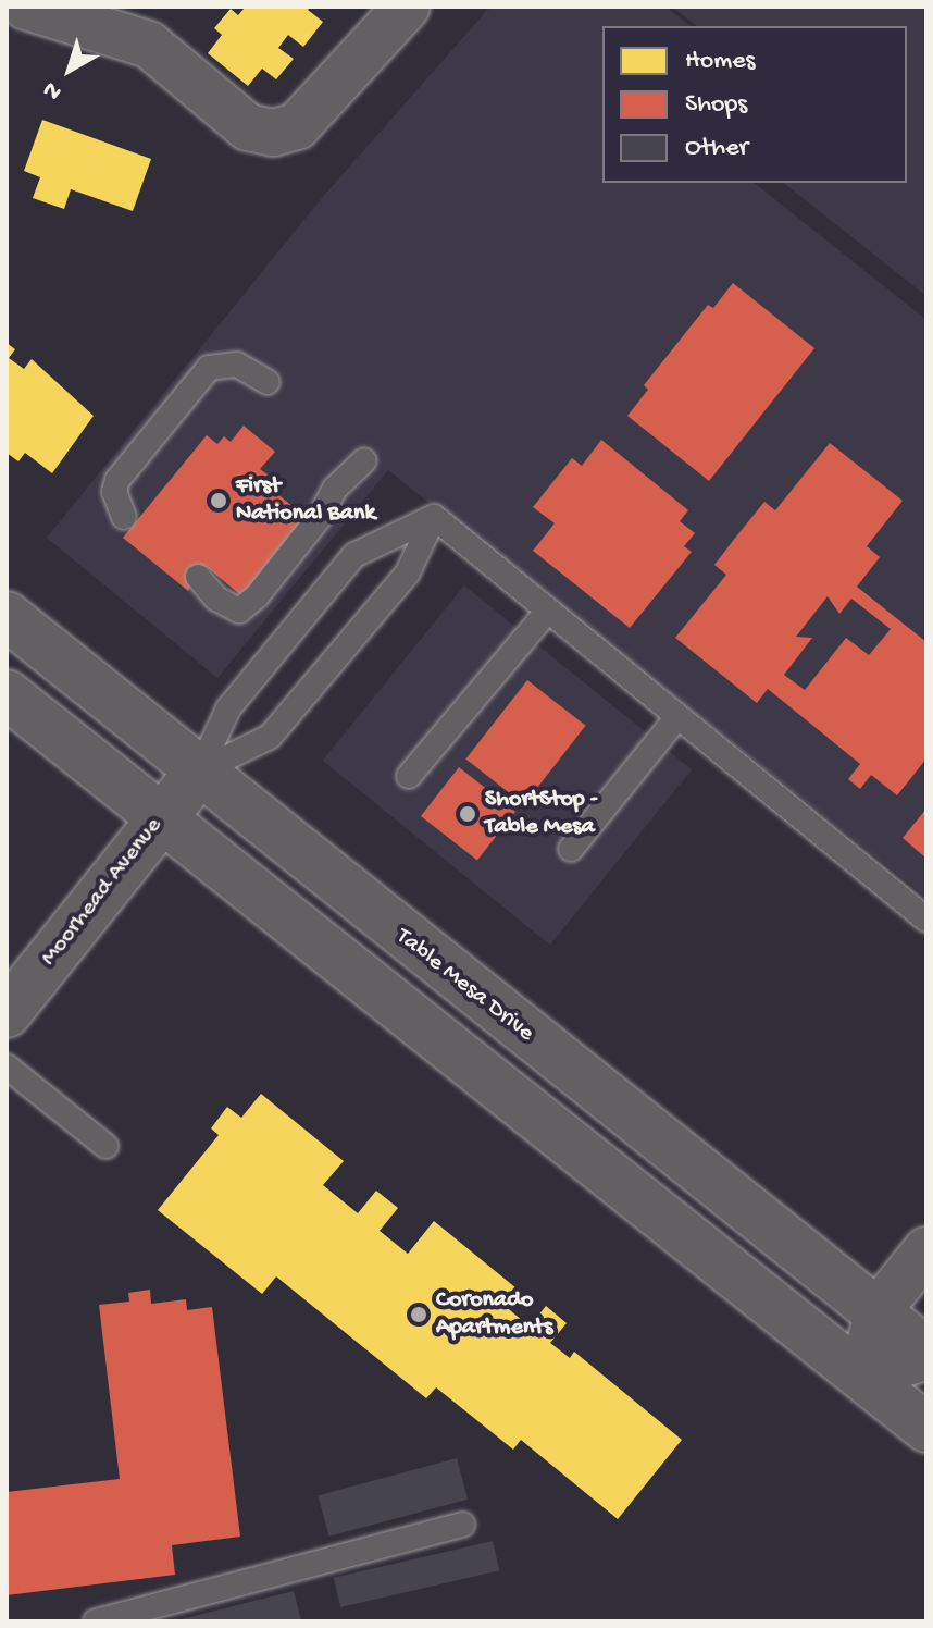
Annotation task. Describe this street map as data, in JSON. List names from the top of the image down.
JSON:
{
  "streets": {
    "main road": ["Moorhead Avenue", "Table Mesa Drive"]
  },
  "crossings": [
    ["Moorhead Avenue", "Table Mesa Drive"]
  ],
  "places": ["First National Bank", "ShortStop - Table Mesa", "Coronado Apartments"],
  "legend": ["Homes", "Shops", "Other"],
  "north": "bottom left"
}
